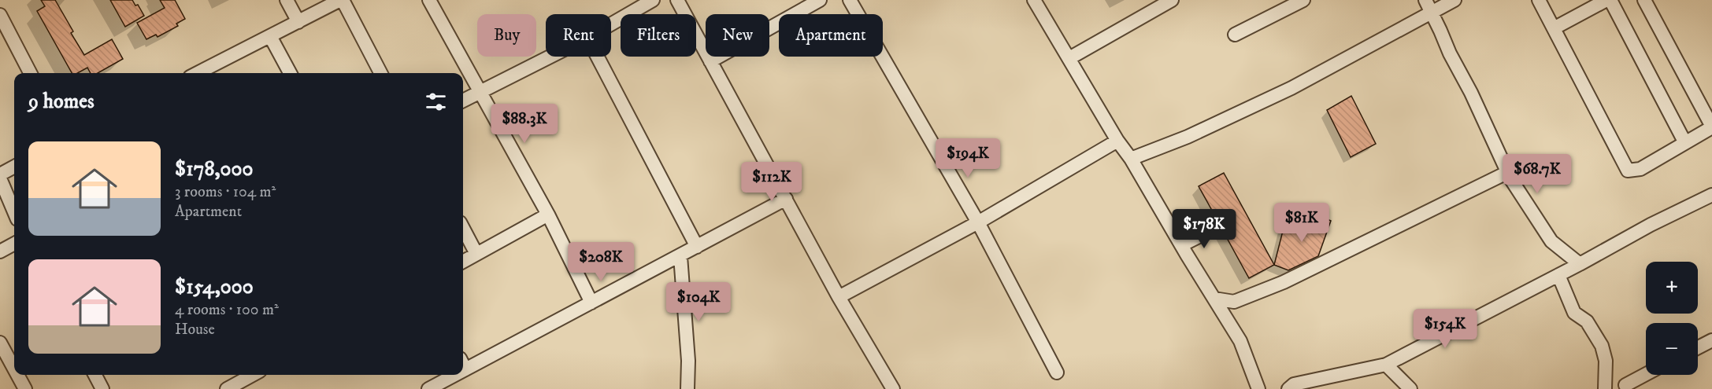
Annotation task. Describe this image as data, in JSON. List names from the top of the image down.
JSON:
{
  "page": {
    "chip": [
      "Buy",
      "Rent",
      "Filters",
      "New",
      "Apartment"
    ],
    "heading": "9 homes",
    "price": [
      "$88.3K",
      "$194K",
      "$68.7K",
      "$112K",
      "$81K",
      "$178K",
      "$208K",
      "$104K",
      "$154K"
    ],
    "list": [
      {
        "name": "$178,000",
        "note": "3 rooms · 104 m² · Apartment"
      },
      {
        "name": "$154,000",
        "note": "4 rooms · 100 m² · House"
      }
    ],
    "map_buttons": ["+", "−"]
  }
}
